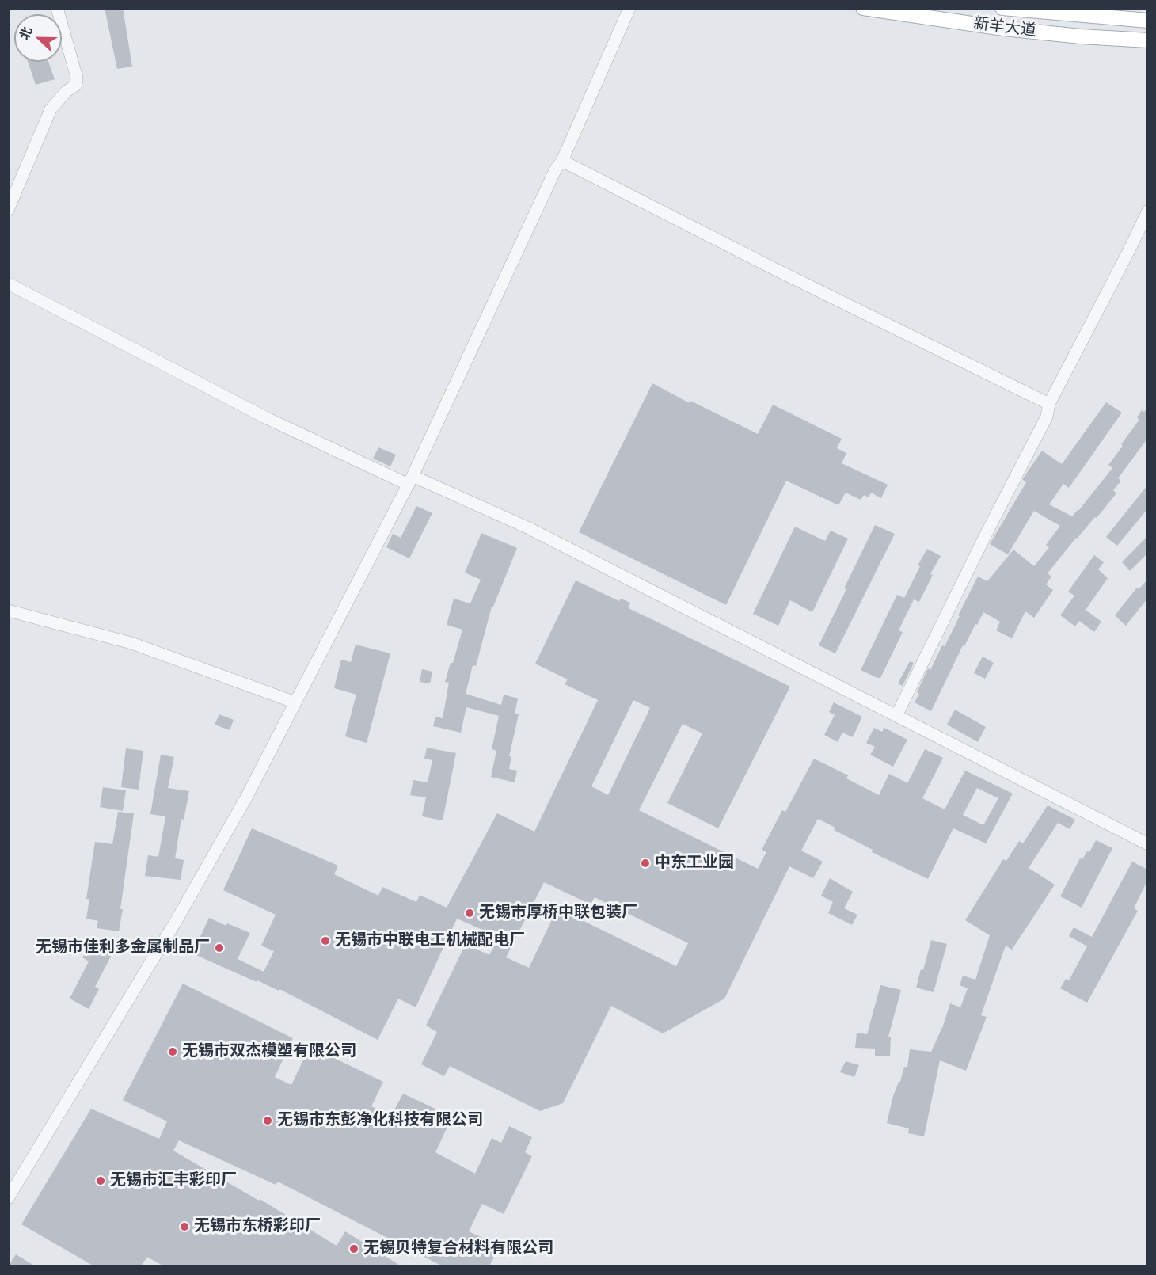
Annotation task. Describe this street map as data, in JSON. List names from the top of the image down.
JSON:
{
  "streets": {
    "main road": ["新羊大道"]
  },
  "places": [
    "中东工业园",
    "无锡市厚桥中联包装厂",
    "无锡市中联电工机械配电厂",
    "无锡市佳利多金属制品厂",
    "无锡市双杰模塑有限公司",
    "无锡市东彭净化科技有限公司",
    "无锡市汇丰彩印厂",
    "无锡市东桥彩印厂",
    "无锡贝特复合材料有限公司"
  ],
  "north": "left"
}
